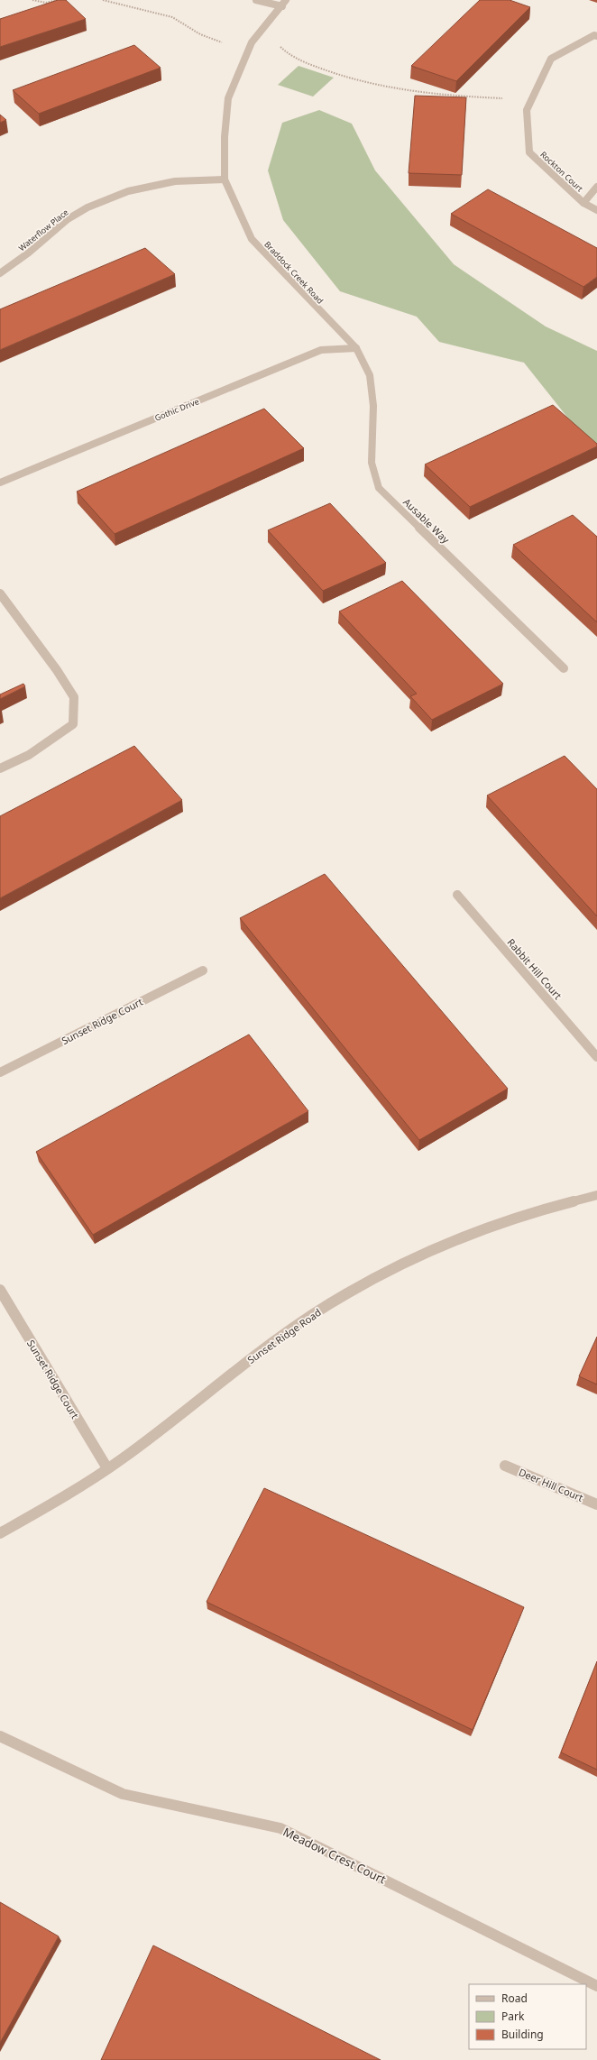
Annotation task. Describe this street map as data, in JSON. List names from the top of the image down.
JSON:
{
  "streets": {
    "street": [
      "Rockton Court",
      "Waterflow Place",
      "Braddock Creek Road",
      "Gothic Drive",
      "Ausable Way",
      "Rabbit Hill Court",
      "Sunset Ridge Court",
      "Sunset Ridge Road",
      "Deer Hill Court",
      "Meadow Crest Court"
    ]
  },
  "crossings": [
    ["Waterflow Place", "Braddock Creek Road"],
    ["Braddock Creek Road", "Gothic Drive"],
    ["Braddock Creek Road", "Ausable Way"],
    ["Gothic Drive", "Ausable Way"],
    ["Sunset Ridge Court", "Sunset Ridge Road"]
  ],
  "legend": ["Road", "Park", "Building"]
}
